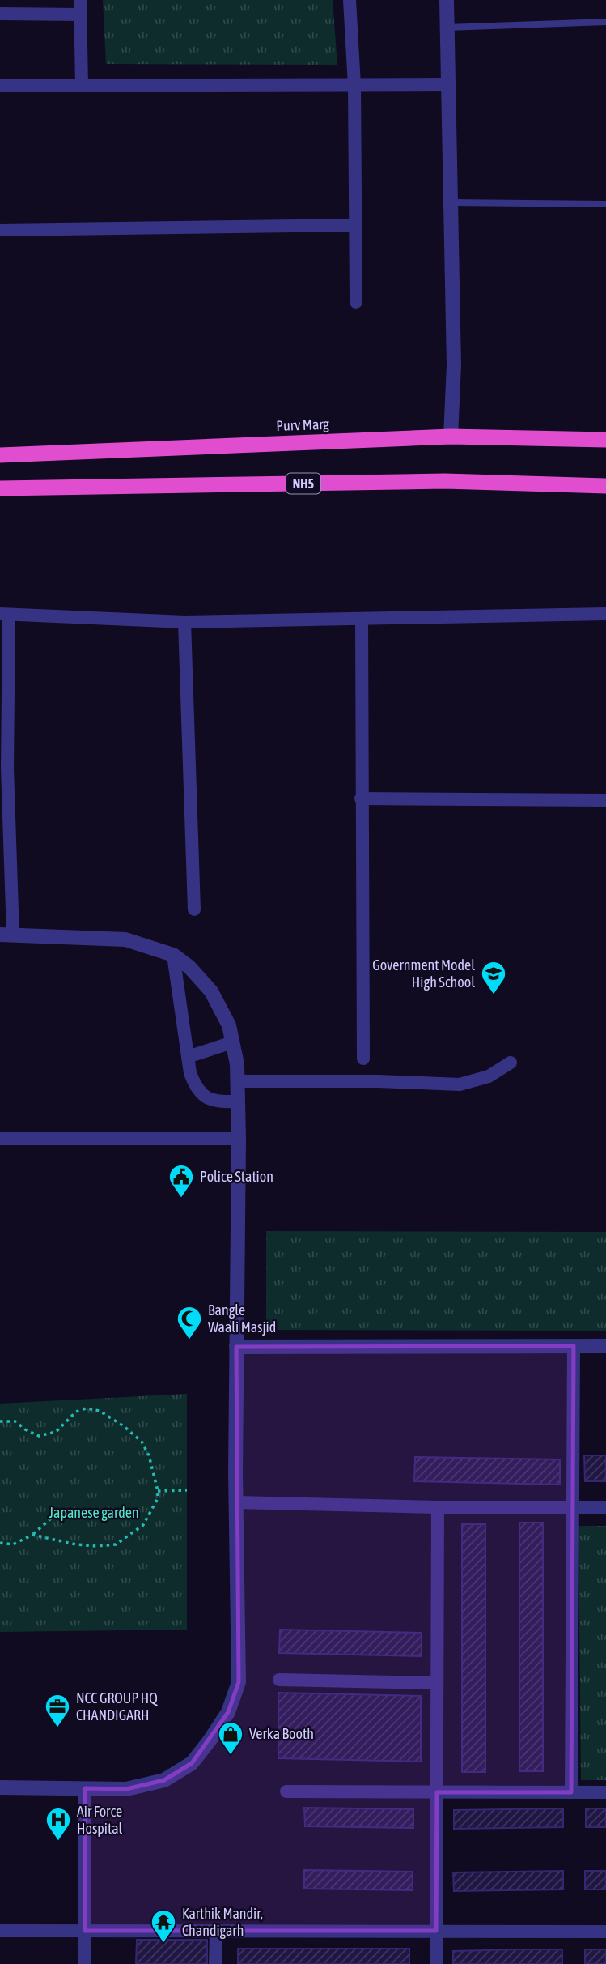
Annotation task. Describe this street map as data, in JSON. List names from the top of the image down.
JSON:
{
  "streets": {
    "highway": ["Purv Marg", "NH5"]
  },
  "parks": ["Japanese garden"],
  "places": {
    "school or university": ["Government Model High School"],
    "public building": ["Police Station"],
    "mosque": ["Bangle Waali Masjid"],
    "office": ["NCC GROUP HQ CHANDIGARH"],
    "shop": ["Verka Booth"],
    "hospital": ["Air Force Hospital"],
    "temple": ["Karthik Mandir, Chandigarh"]
  }
}
